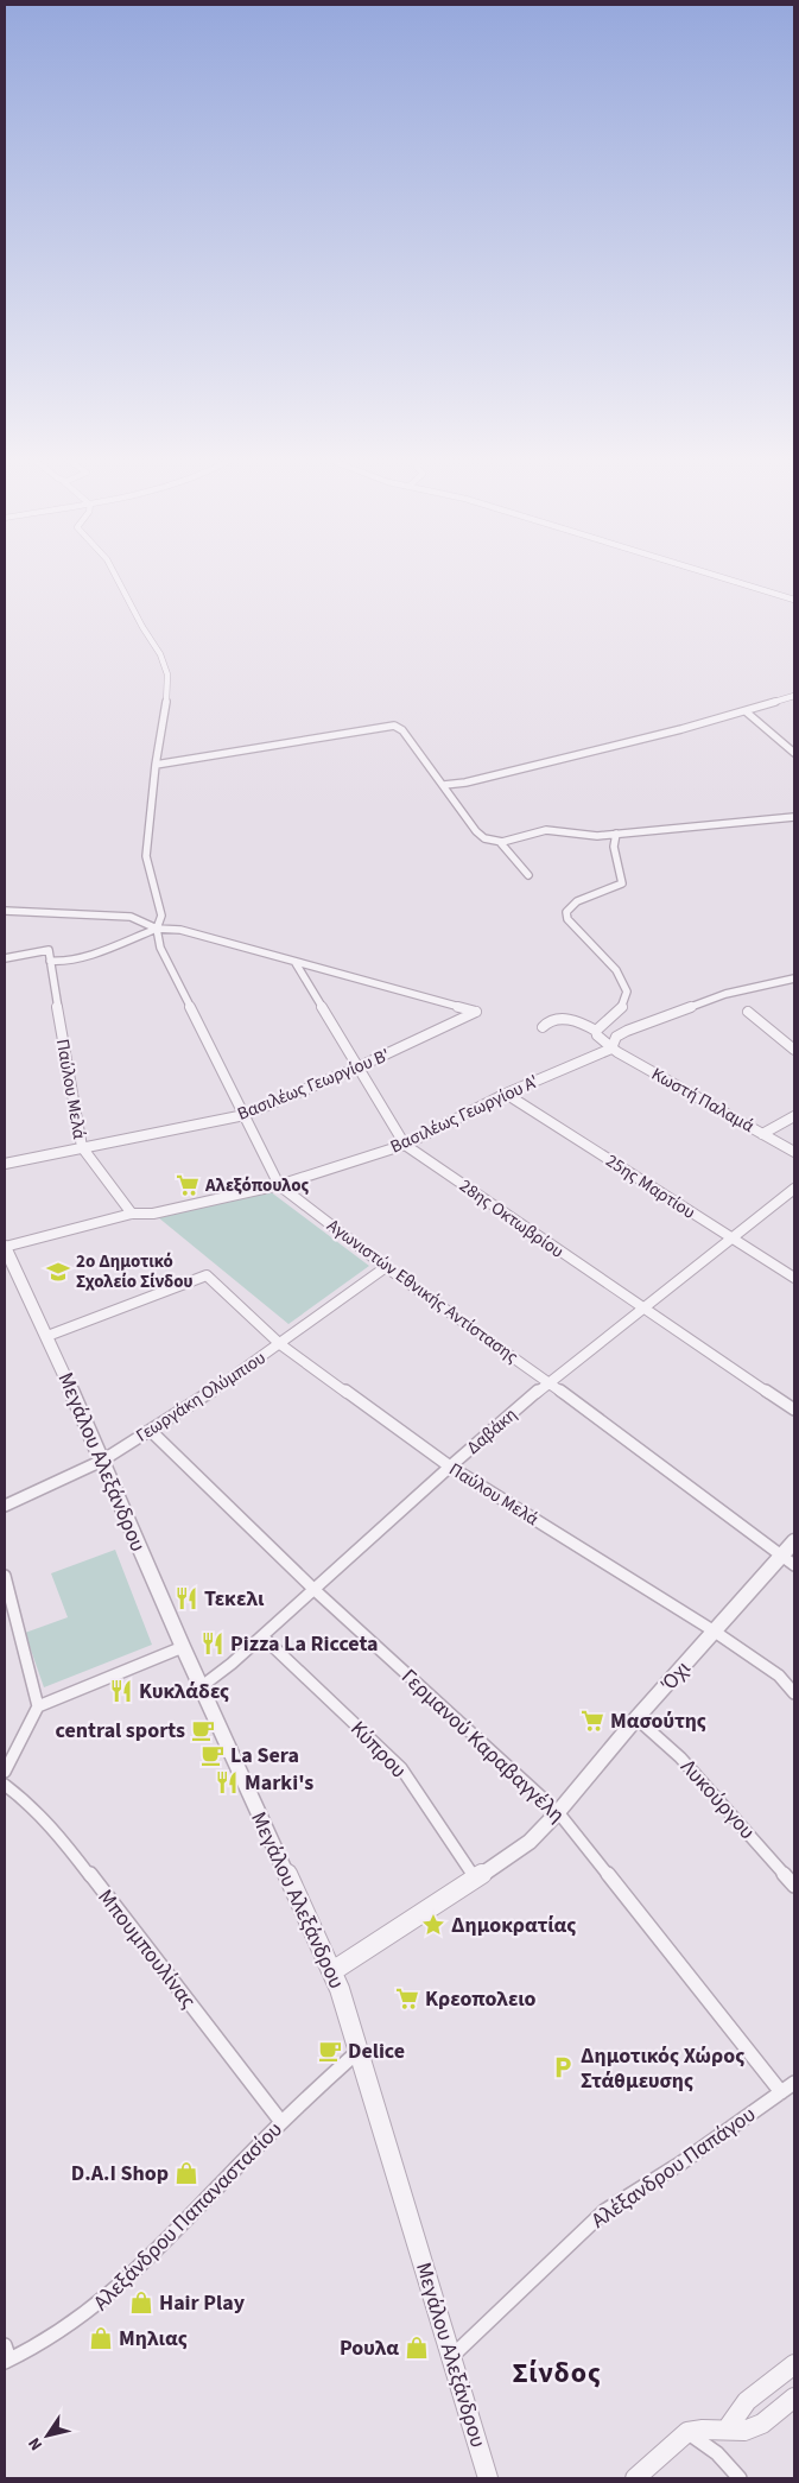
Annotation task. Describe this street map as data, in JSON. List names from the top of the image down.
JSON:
{
  "streets": {
    "street": [
      "Βασιλέως Γεωργίου Β'",
      "Παύλου Μελά",
      "Κωστή Παλαμά",
      "Βασιλέως Γεωργίου Α'",
      "25ης Μαρτίου",
      "28ης Οκτωβρίου",
      "Αγωνιστών Εθνικής Αντίστασης",
      "Γεωργάκη Ολύμπιου",
      "Δαβάκη",
      "Μεγάλου Αλεξάνδρου",
      "Όχι",
      "Γερμανού Καραβαγγέλη",
      "Κύπρου",
      "Λυκούργου",
      "Μπουμπουλίνας",
      "Αλέξανδρου Παπάγου",
      "Αλεξάνδρου Παπαναστασίου"
    ]
  },
  "crossings": [
    ["Βασιλέως Γεωργίου Β'", "Παύλου Μελά"],
    ["Βασιλέως Γεωργίου Β'", "28ης Οκτωβρίου"],
    ["Βασιλέως Γεωργίου Β'", "Αγωνιστών Εθνικής Αντίστασης"],
    ["Παύλου Μελά", "Βασιλέως Γεωργίου Α'"],
    ["Παύλου Μελά", "Γεωργάκη Ολύμπιου"],
    ["Παύλου Μελά", "Δαβάκη"],
    ["Παύλου Μελά", "Μεγάλου Αλεξάνδρου"],
    ["Παύλου Μελά", "Όχι"],
    ["Κωστή Παλαμά", "Βασιλέως Γεωργίου Α'"],
    ["Βασιλέως Γεωργίου Α'", "25ης Μαρτίου"],
    ["Βασιλέως Γεωργίου Α'", "28ης Οκτωβρίου"],
    ["Βασιλέως Γεωργίου Α'", "Αγωνιστών Εθνικής Αντίστασης"],
    ["Βασιλέως Γεωργίου Α'", "Μεγάλου Αλεξάνδρου"],
    ["25ης Μαρτίου", "Δαβάκη"],
    ["28ης Οκτωβρίου", "Δαβάκη"],
    ["Αγωνιστών Εθνικής Αντίστασης", "Γεωργάκη Ολύμπιου"],
    ["Αγωνιστών Εθνικής Αντίστασης", "Δαβάκη"],
    ["Αγωνιστών Εθνικής Αντίστασης", "Όχι"],
    ["Γεωργάκη Ολύμπιου", "Μεγάλου Αλεξάνδρου"],
    ["Γεωργάκη Ολύμπιου", "Γερμανού Καραβαγγέλη"],
    ["Δαβάκη", "Μεγάλου Αλεξάνδρου"],
    ["Δαβάκη", "Γερμανού Καραβαγγέλη"],
    ["Δαβάκη", "Κύπρου"],
    ["Μεγάλου Αλεξάνδρου", "Αλέξανδρου Παπάγου"],
    ["Μεγάλου Αλεξάνδρου", "Αλεξάνδρου Παπαναστασίου"],
    ["Όχι", "Γερμανού Καραβαγγέλη"],
    ["Όχι", "Λυκούργου"],
    ["Γερμανού Καραβαγγέλη", "Αλέξανδρου Παπάγου"],
    ["Μπουμπουλίνας", "Αλεξάνδρου Παπαναστασίου"]
  ],
  "districts": ["Σίνδος"],
  "places": {
    "supermarket": ["Αλεξόπουλος", "Μασούτης", "Κρεοπολειο"],
    "school or university": ["2o Δημοτικό Σχολείο Σίνδου"],
    "restaurant": [
      "Τεκελι",
      "Pizza La Ricceta",
      "Κυκλάδες",
      "Marki's"
    ],
    "cafe": ["central sports", "La Sera", "Delice"],
    "place": ["Δημοκρατίας"],
    "parking": ["Δημοτικός Χώρος Στάθμευσης"],
    "shop": [
      "D.A.I Shop",
      "Hair Play",
      "Μηλιας",
      "Ρουλα"
    ]
  },
  "north": "bottom left"
}
